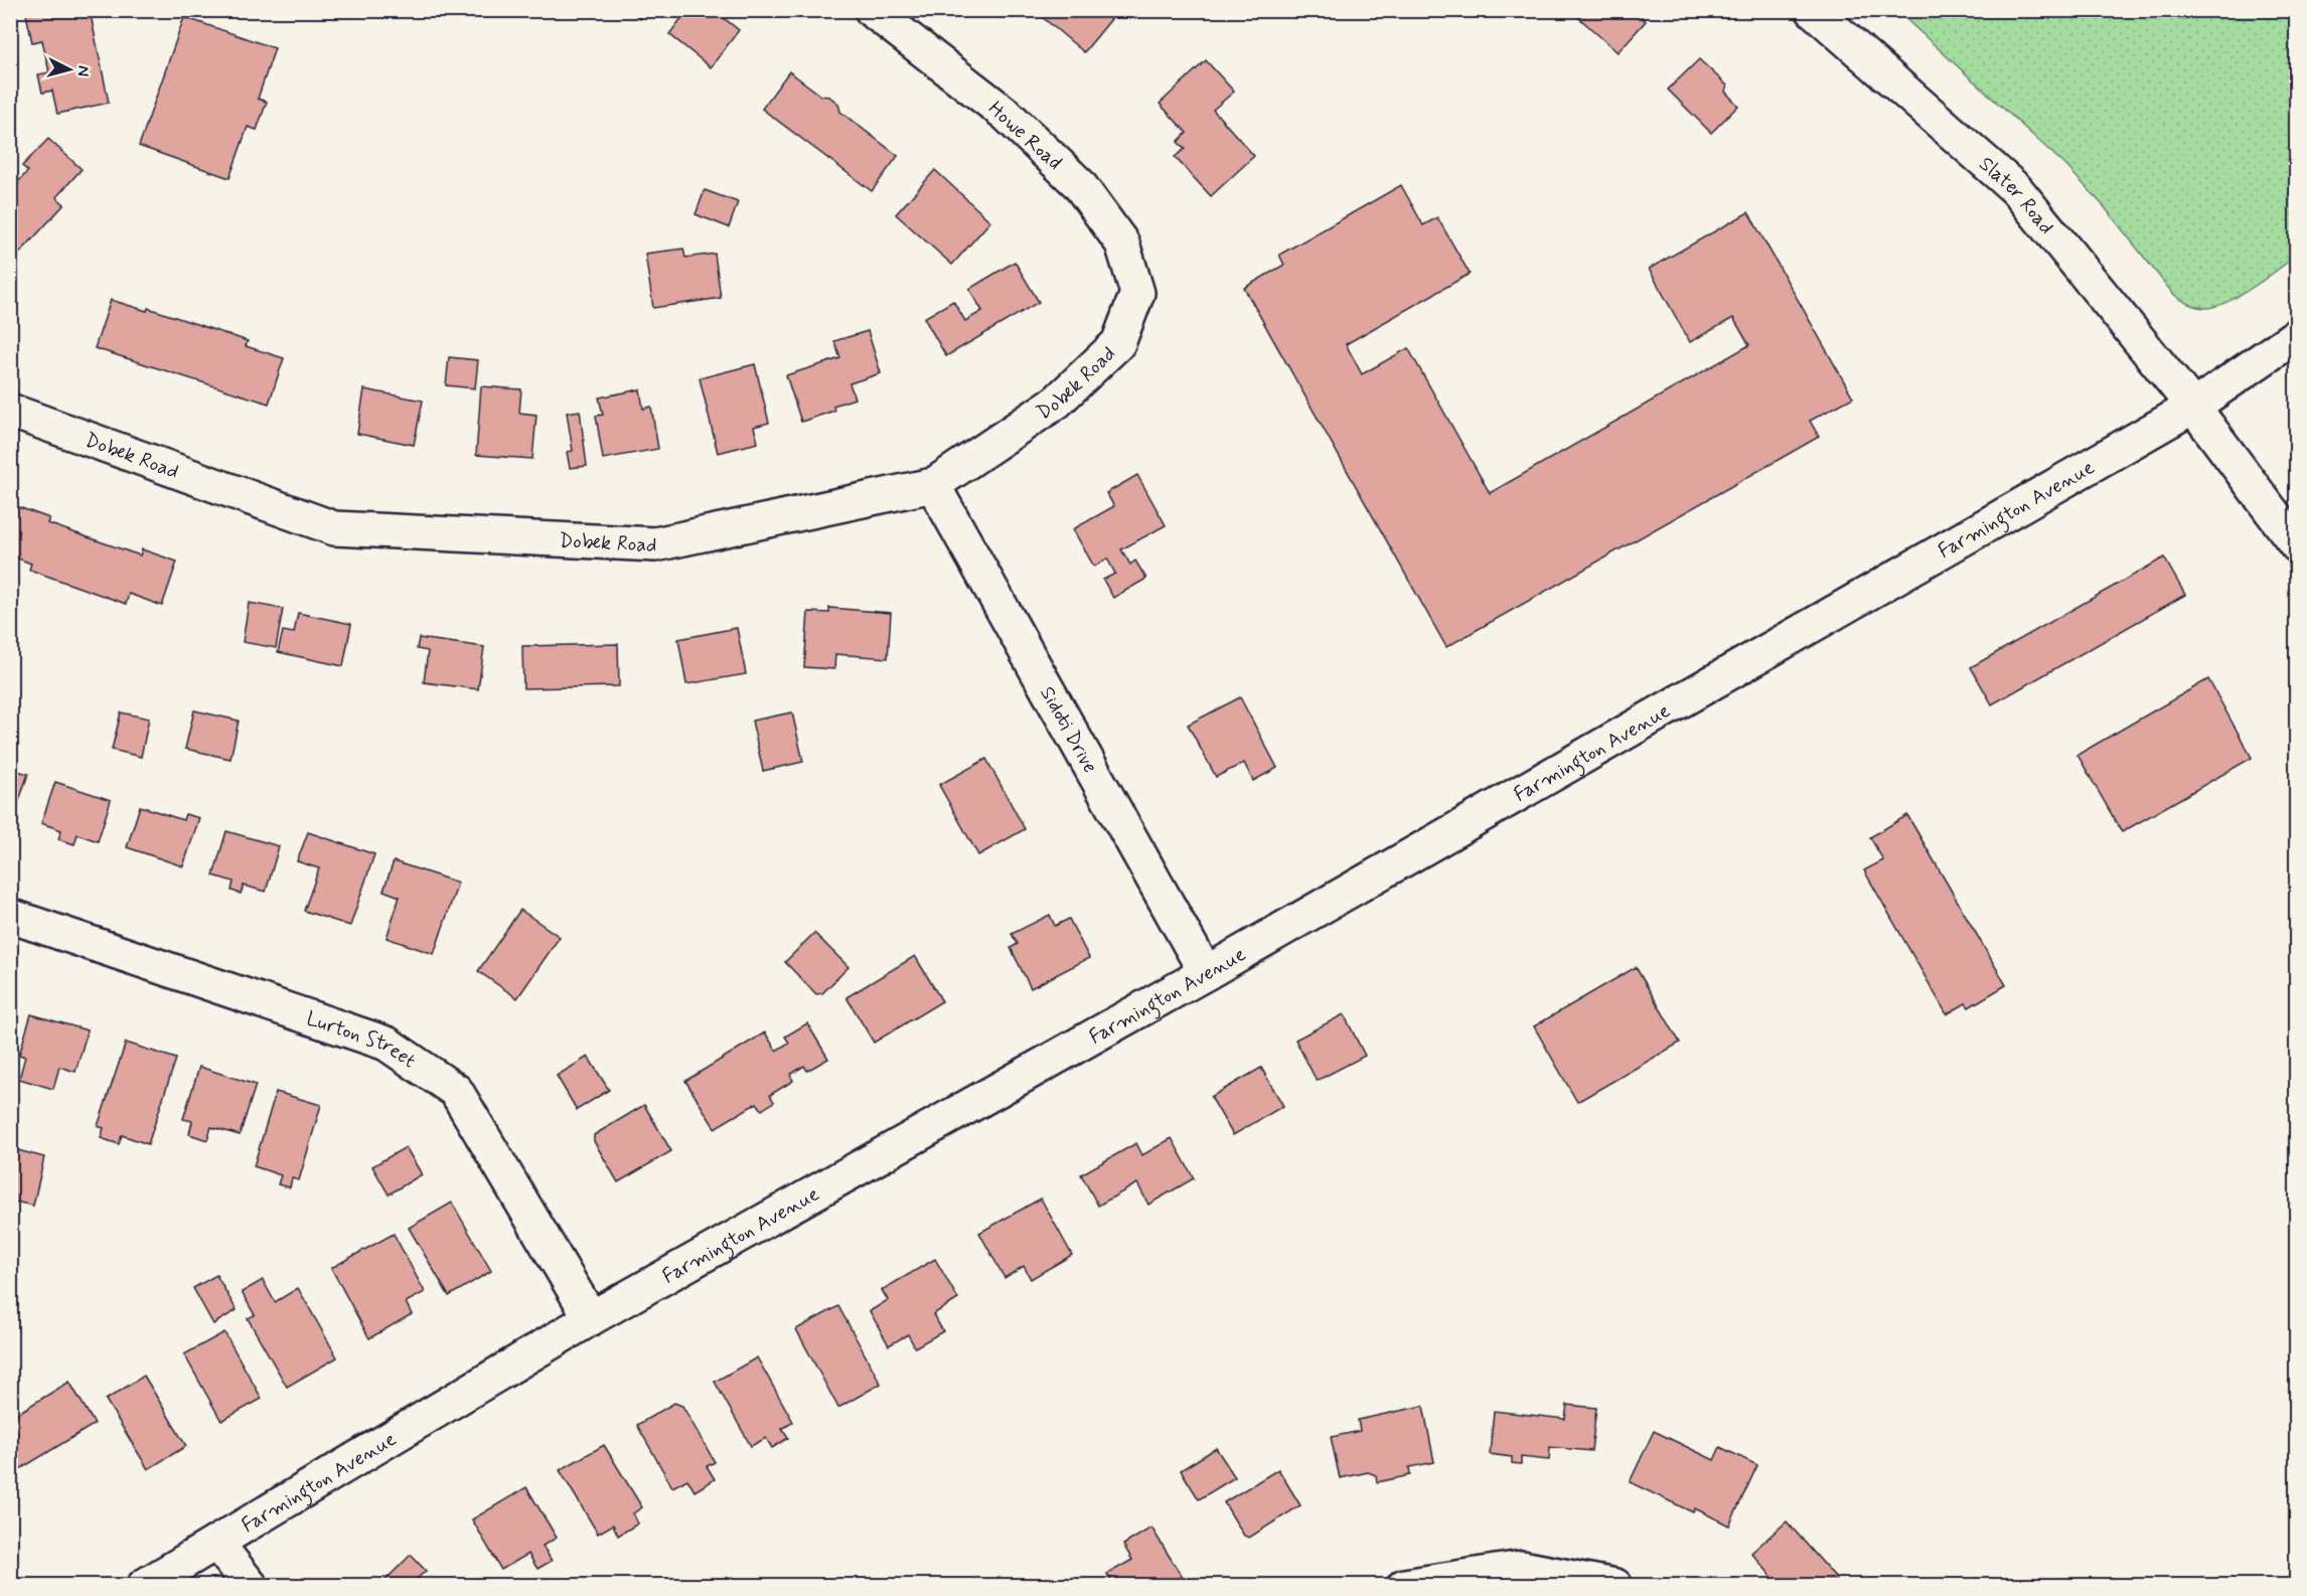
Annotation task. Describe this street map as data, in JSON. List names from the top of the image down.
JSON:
{
  "streets": {
    "street": [
      "Howe Road",
      "Slater Road",
      "Dobek Road",
      "Farmington Avenue",
      "Sidoti Drive",
      "Lurton Street"
    ]
  },
  "crossings": [
    ["Howe Road", "Dobek Road"],
    ["Slater Road", "Farmington Avenue"],
    ["Dobek Road", "Sidoti Drive"],
    ["Farmington Avenue", "Sidoti Drive"],
    ["Farmington Avenue", "Lurton Street"]
  ],
  "north": "right"
}
